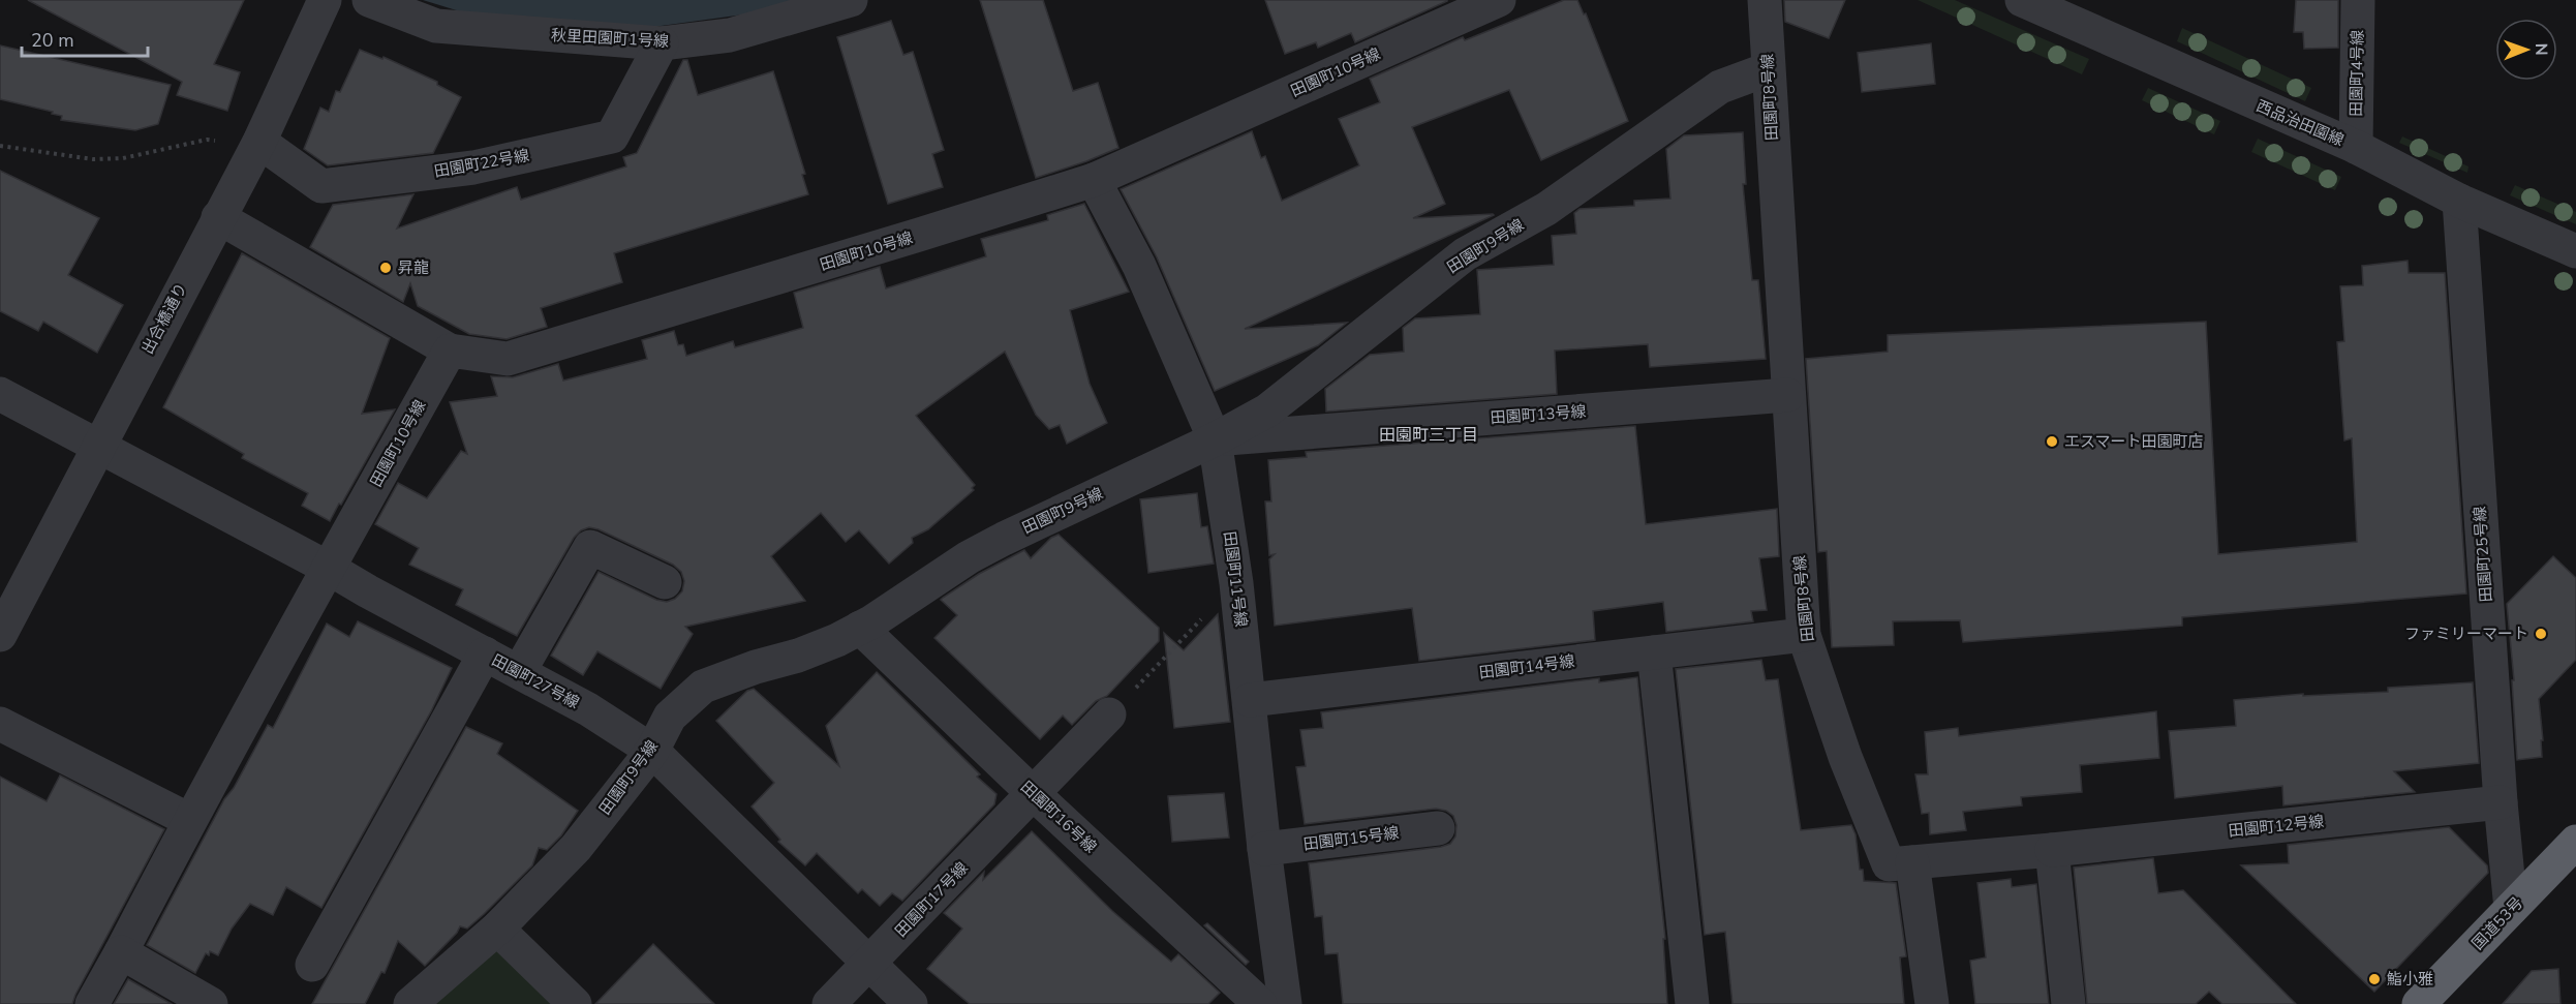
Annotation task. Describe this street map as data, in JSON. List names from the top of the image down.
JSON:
{
  "streets": {
    "highway": ["国道53号"],
    "street": [
      "秋里田園町1号線",
      "田園町10号線",
      "田園町4号線",
      "田園町8号線",
      "西品治田園線",
      "田園町22号線",
      "田園町9号線",
      "出合橋通り",
      "田園町13号線",
      "田園町25号線",
      "田園町11号線",
      "田園町14号線",
      "田園町27号線",
      "田園町16号線",
      "田園町12号線",
      "田園町15号線",
      "田園町17号線"
    ]
  },
  "crossings": [
    ["秋里田園町1号線", "田園町22号線"],
    ["田園町10号線", "田園町11号線"],
    ["田園町10号線", "田園町27号線"],
    ["田園町4号線", "西品治田園線"],
    ["田園町8号線", "田園町9号線"],
    ["田園町8号線", "田園町13号線"],
    ["田園町8号線", "田園町14号線"],
    ["田園町8号線", "田園町12号線"],
    ["西品治田園線", "田園町25号線"],
    ["田園町22号線", "出合橋通り"],
    ["田園町9号線", "田園町13号線"],
    ["田園町9号線", "田園町11号線"],
    ["田園町9号線", "田園町27号線"],
    ["田園町9号線", "田園町16号線"],
    ["出合橋通り", "田園町27号線"],
    ["田園町13号線", "田園町11号線"],
    ["田園町25号線", "田園町12号線"],
    ["田園町25号線", "国道53号"],
    ["田園町11号線", "田園町14号線"],
    ["田園町11号線", "田園町15号線"],
    ["田園町27号線", "田園町17号線"],
    ["田園町16号線", "田園町17号線"]
  ],
  "districts": ["田園町三丁目"],
  "places": [
    "昇龍",
    "エスマート田園町店",
    "ファミリーマート",
    "鮨小雅"
  ],
  "scale_bar": "20 m",
  "north": "right"
}
